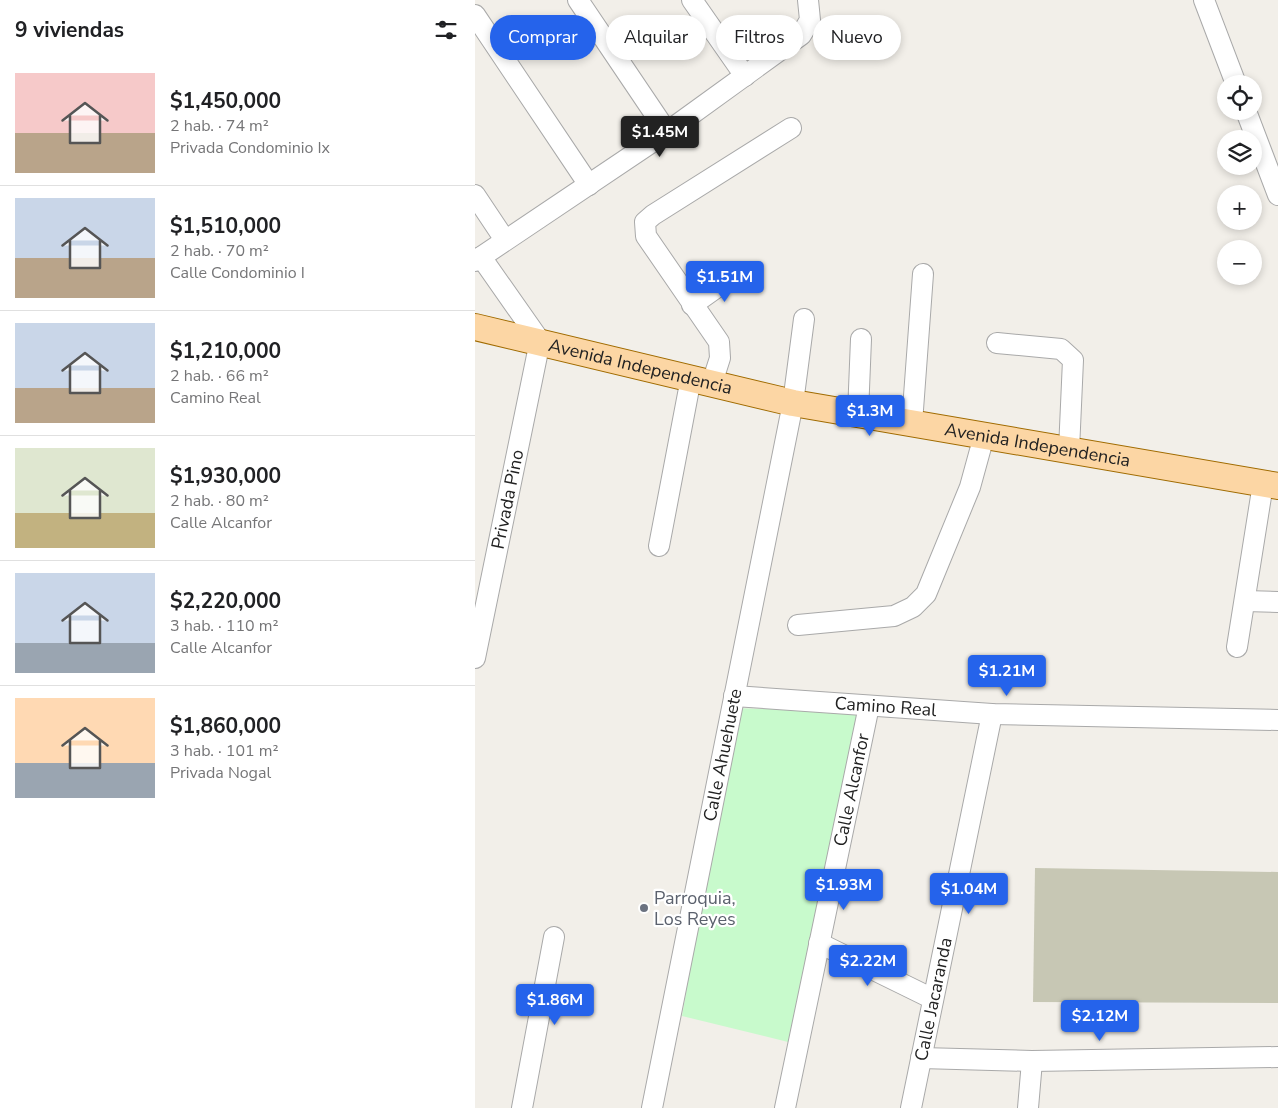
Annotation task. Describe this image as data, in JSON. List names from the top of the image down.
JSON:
{
  "streets": {
    "main road": ["Avenida Independencia"],
    "street": [
      "Privada Pino",
      "Camino Real",
      "Calle Ahuehuete",
      "Calle Alcanfor",
      "Calle Jacaranda"
    ]
  },
  "crossings": [
    ["Avenida Independencia", "Privada Pino"],
    ["Avenida Independencia", "Calle Ahuehuete"],
    ["Camino Real", "Calle Ahuehuete"],
    ["Camino Real", "Calle Alcanfor"],
    ["Camino Real", "Calle Jacaranda"]
  ],
  "places": ["Parroquia, Los Reyes"],
  "page": {
    "heading": "9 viviendas",
    "chip": [
      "Comprar",
      "Alquilar",
      "Filtros",
      "Nuevo"
    ],
    "list": [
      {
        "name": "$1,450,000",
        "note": "2 hab. · 74 m² · Privada Condominio Ix"
      },
      {
        "name": "$1,510,000",
        "note": "2 hab. · 70 m² · Calle Condominio I"
      },
      {
        "name": "$1,210,000",
        "note": "2 hab. · 66 m² · Camino Real"
      },
      {
        "name": "$1,930,000",
        "note": "2 hab. · 80 m² · Calle Alcanfor"
      },
      {
        "name": "$2,220,000",
        "note": "3 hab. · 110 m² · Calle Alcanfor"
      },
      {
        "name": "$1,860,000",
        "note": "3 hab. · 101 m² · Privada Nogal"
      }
    ],
    "map_buttons": ["+", "−"],
    "price": [
      "$1.45M",
      "$1.51M",
      "$1.3M",
      "$1.21M",
      "$1.93M",
      "$1.04M",
      "$2.22M",
      "$1.86M",
      "$2.12M"
    ]
  }
}
